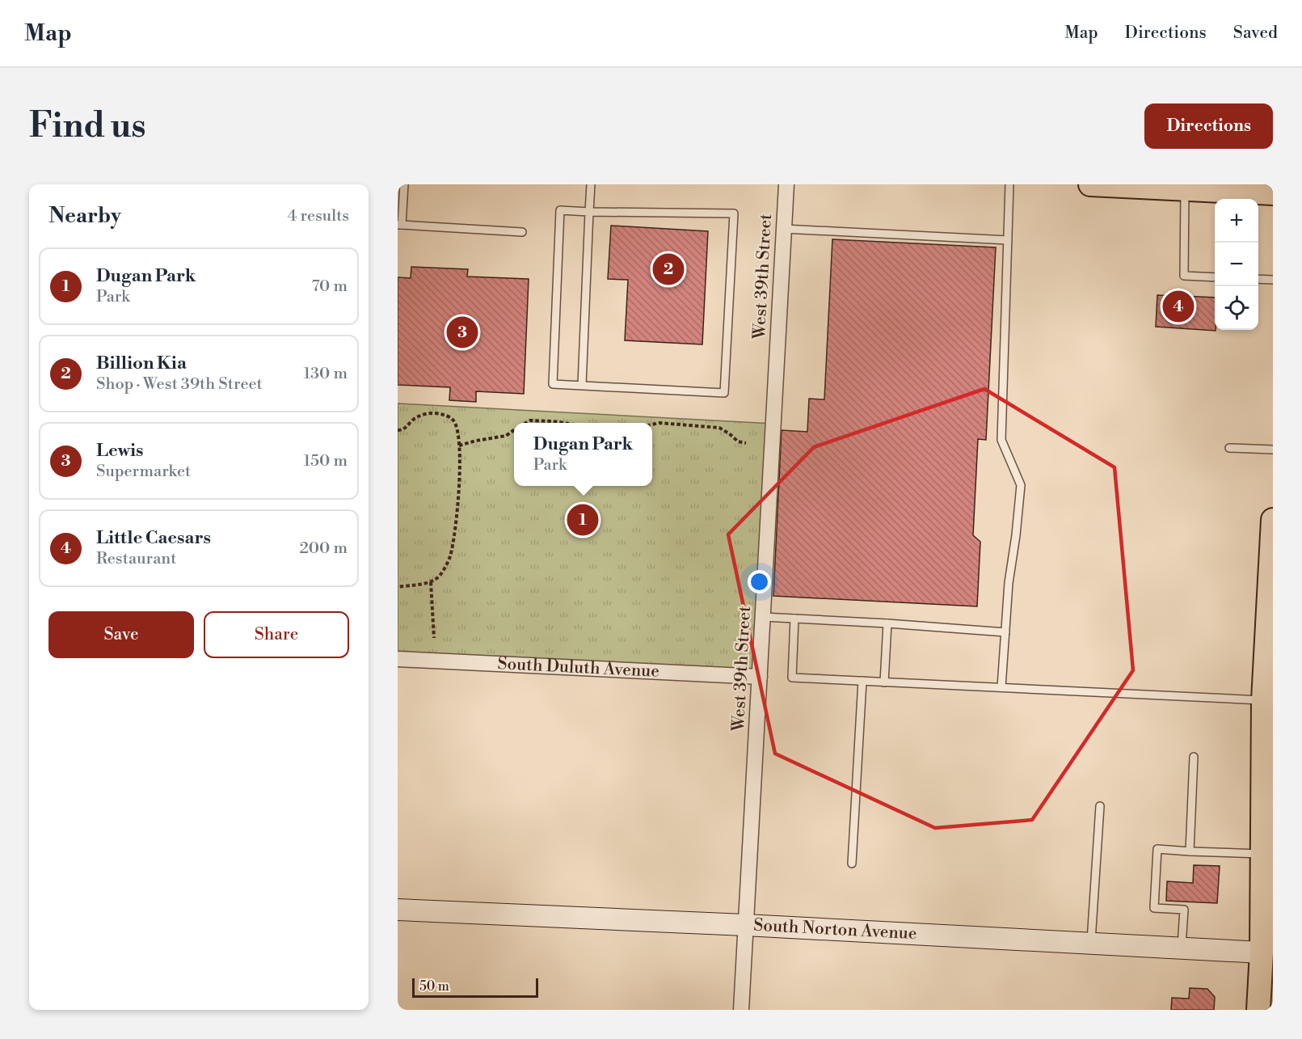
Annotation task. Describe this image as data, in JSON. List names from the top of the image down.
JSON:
{
  "streets": {
    "street": ["West 39th Street", "South Duluth Avenue", "South Norton Avenue"]
  },
  "crossings": [
    ["West 39th Street", "South Duluth Avenue"],
    ["West 39th Street", "South Norton Avenue"]
  ],
  "scale_bar": "50 m",
  "page": {
    "header": "Map",
    "nav": ["Map", "Directions", "Saved"],
    "buttons": [
      "Directions",
      ["Save", "Share"]
    ],
    "title": "Find us",
    "heading": ["Nearby", "4 results"],
    "map_buttons": ["+", "−"],
    "list": [
      {
        "mark": "1",
        "name": "Dugan Park",
        "note": "Park",
        "value": "70 m"
      },
      {
        "mark": "2",
        "name": "Billion Kia",
        "note": "Shop · West 39th Street",
        "value": "130 m"
      },
      {
        "mark": "3",
        "name": "Lewis",
        "note": "Supermarket",
        "value": "150 m"
      },
      {
        "mark": "4",
        "name": "Little Caesars",
        "note": "Restaurant",
        "value": "200 m"
      }
    ],
    "pins": [
      "2",
      "4",
      "3",
      "1"
    ],
    "popup": ["Dugan Park", "Park"],
    "scale": "50 m"
  }
}
